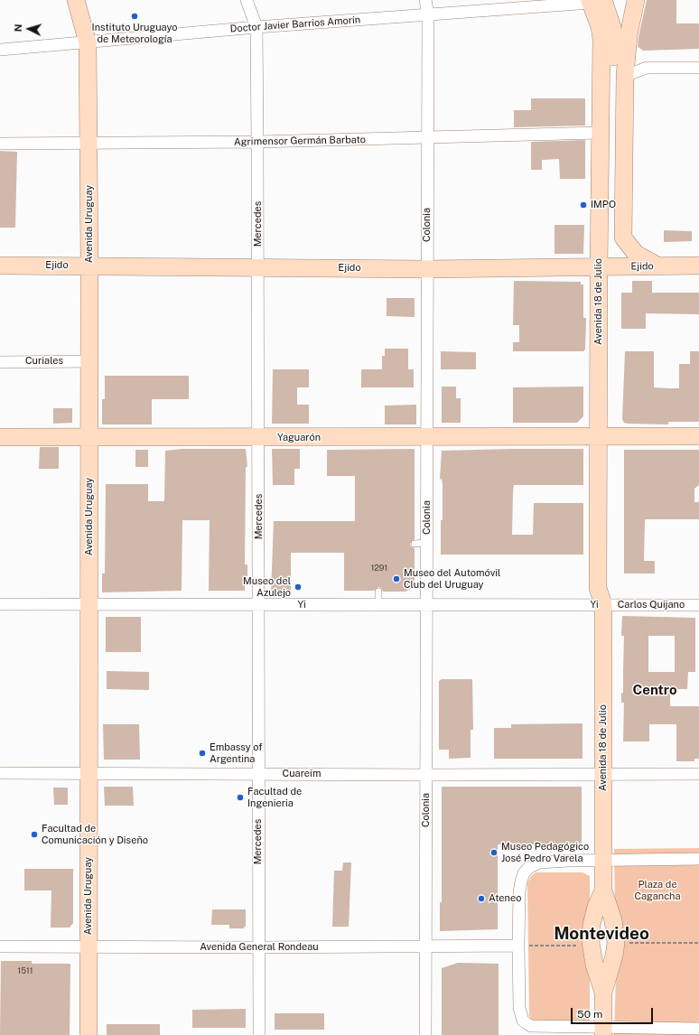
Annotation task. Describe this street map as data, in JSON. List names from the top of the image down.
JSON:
{
  "streets": {
    "street": [
      "Doctor Javier Barrios Amorín",
      "Agrimensor Germán Barbato",
      "Avenida Uruguay",
      "Mercedes",
      "Colonia",
      "Ejido",
      "Avenida 18 de Julio",
      "Curiales",
      "Yaguarón",
      "Yi",
      "Carlos Quijano",
      "Cuareim",
      "Avenida General Rondeau"
    ]
  },
  "crossings": [
    ["Doctor Javier Barrios Amorín", "Avenida Uruguay"],
    ["Doctor Javier Barrios Amorín", "Mercedes"],
    ["Doctor Javier Barrios Amorín", "Colonia"],
    ["Doctor Javier Barrios Amorín", "Avenida 18 de Julio"],
    ["Agrimensor Germán Barbato", "Avenida Uruguay"],
    ["Agrimensor Germán Barbato", "Mercedes"],
    ["Agrimensor Germán Barbato", "Colonia"],
    ["Agrimensor Germán Barbato", "Avenida 18 de Julio"],
    ["Avenida Uruguay", "Ejido"],
    ["Avenida Uruguay", "Curiales"],
    ["Avenida Uruguay", "Yaguarón"],
    ["Avenida Uruguay", "Yi"],
    ["Avenida Uruguay", "Cuareim"],
    ["Avenida Uruguay", "Avenida General Rondeau"],
    ["Mercedes", "Ejido"],
    ["Mercedes", "Yaguarón"],
    ["Mercedes", "Yi"],
    ["Mercedes", "Cuareim"],
    ["Mercedes", "Avenida General Rondeau"],
    ["Colonia", "Ejido"],
    ["Colonia", "Yaguarón"],
    ["Colonia", "Yi"],
    ["Colonia", "Cuareim"],
    ["Colonia", "Avenida General Rondeau"],
    ["Ejido", "Avenida 18 de Julio"],
    ["Avenida 18 de Julio", "Yaguarón"],
    ["Avenida 18 de Julio", "Yi"],
    ["Avenida 18 de Julio", "Carlos Quijano"],
    ["Avenida 18 de Julio", "Cuareim"],
    ["Yi", "Carlos Quijano"]
  ],
  "districts": ["Centro", "Montevideo"],
  "parks": ["Plaza de Cagancha"],
  "places": [
    "Instituto Uruguayo de Meteorología",
    "IMPO",
    "Museo del Automóvil Club del Uruguay",
    "Museo del Azulejo",
    "Embassy of Argentina",
    "Facultad de Ingenieria",
    "Facultad de Comunicación y Diseño",
    "Museo Pedagógico José Pedro Varela",
    "Ateneo"
  ],
  "house_numbers": ["1291", "1511"],
  "scale_bar": "50 m",
  "north": "left"
}
